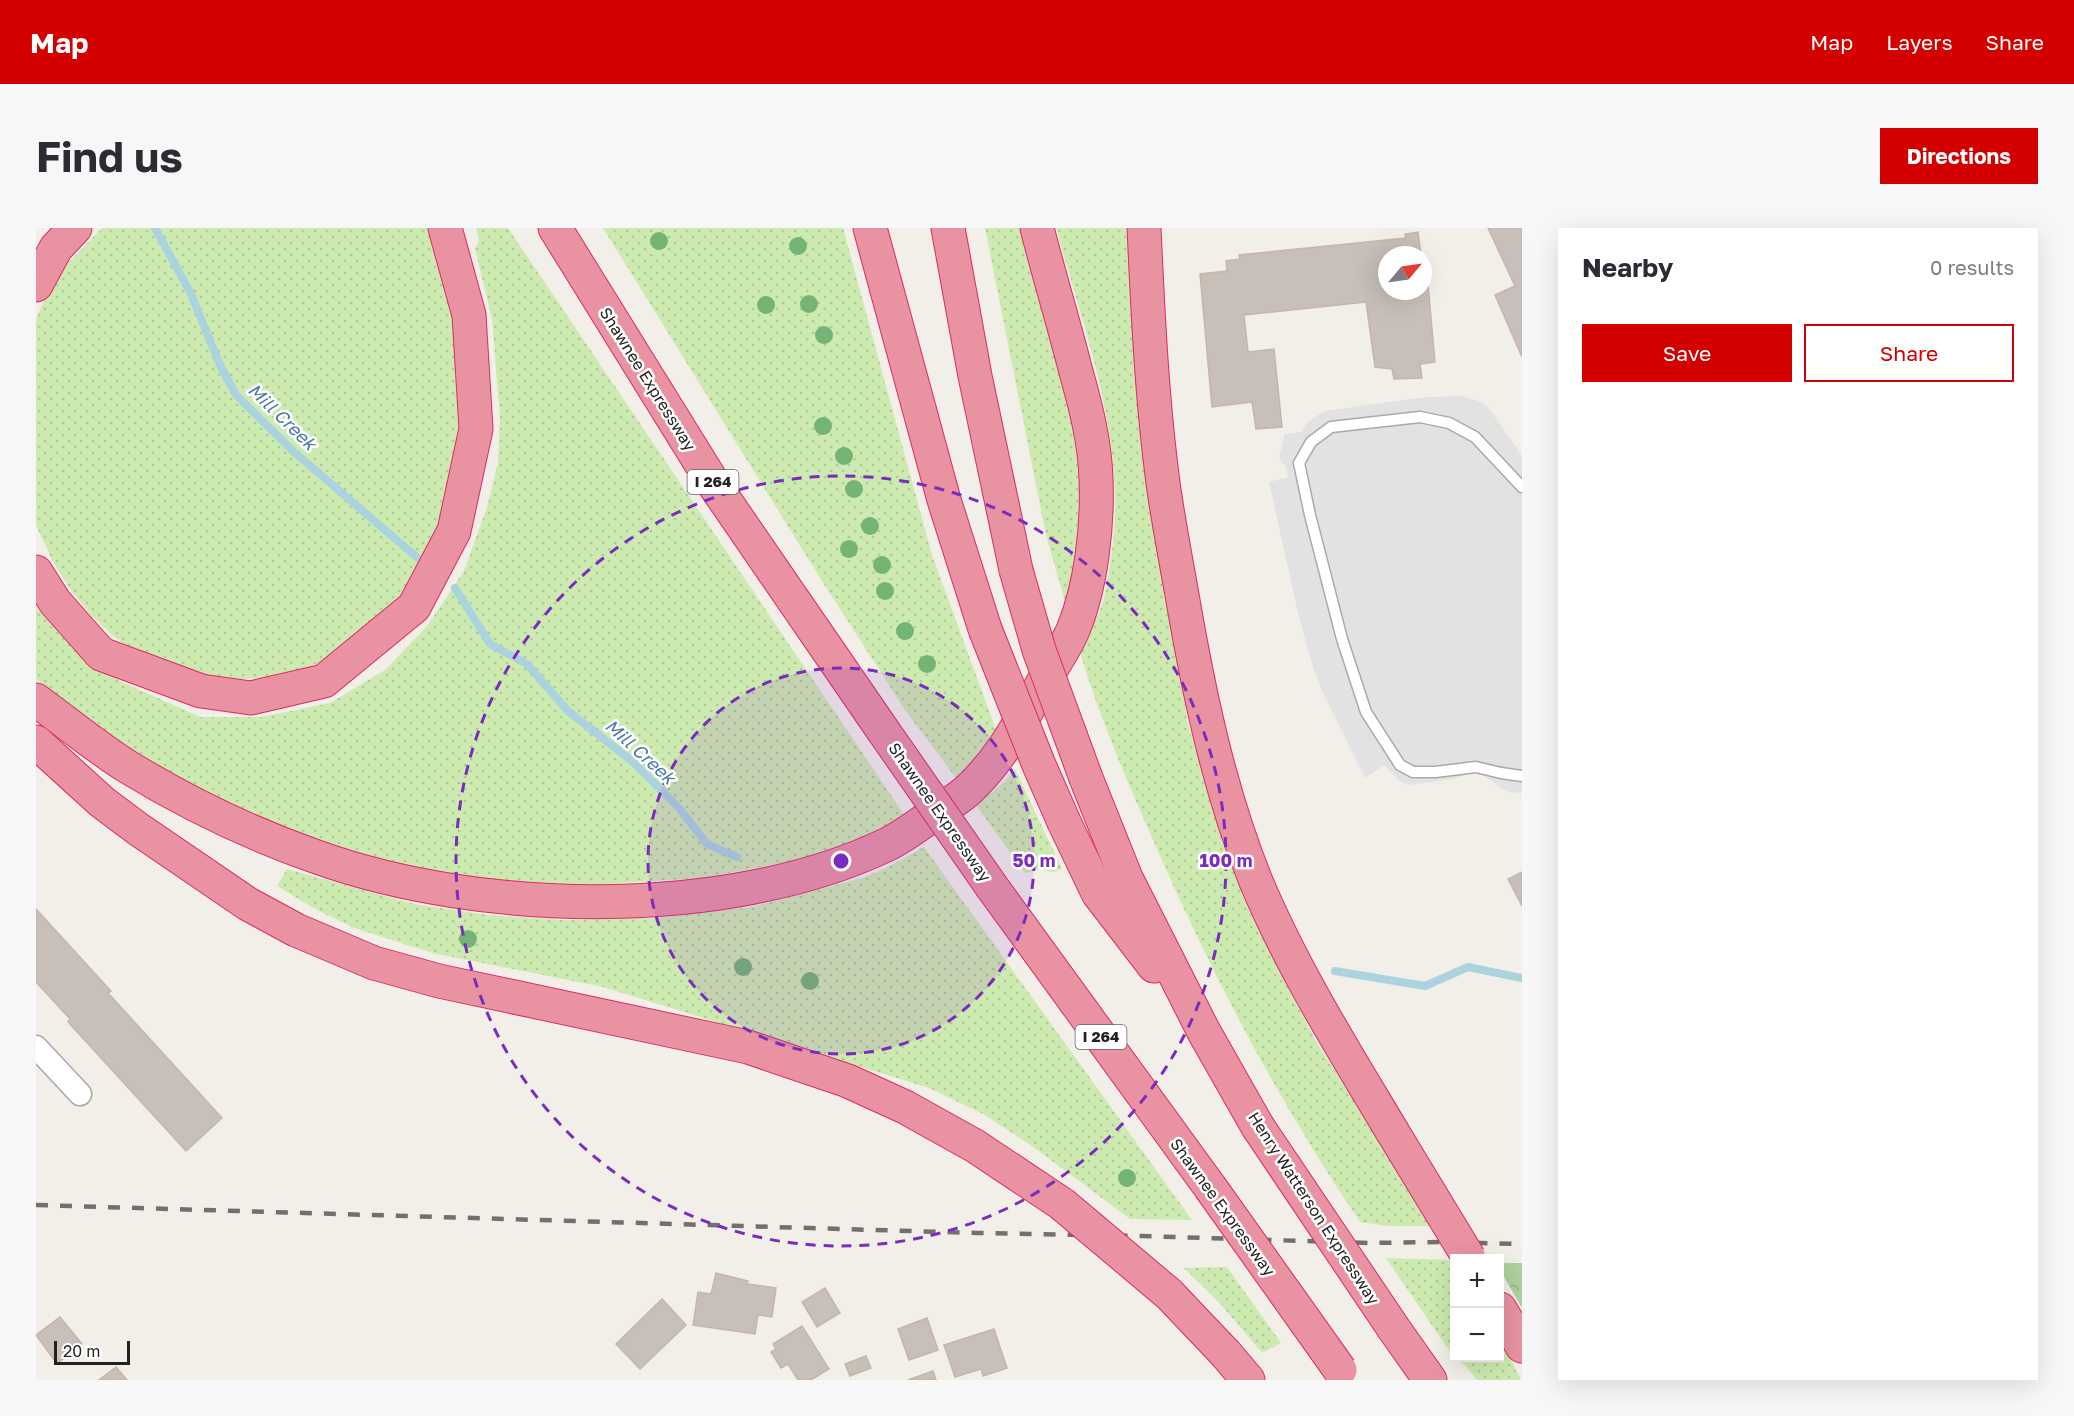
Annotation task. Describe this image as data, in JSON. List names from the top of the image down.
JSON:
{
  "streets": {
    "highway": ["Shawnee Expressway", "I 264", "Henry Watterson Expressway"]
  },
  "water": ["Mill Creek"],
  "scale_bar": "20 m",
  "north": "top right",
  "page": {
    "header": "Map",
    "nav": ["Map", "Layers", "Share"],
    "buttons": [
      "Directions",
      ["Save", "Share"]
    ],
    "title": "Find us",
    "heading": ["Nearby", "0 results"],
    "map_buttons": ["+", "−"],
    "scale": "20 m"
  },
  "rings": ["50 m", "100 m"]
}
